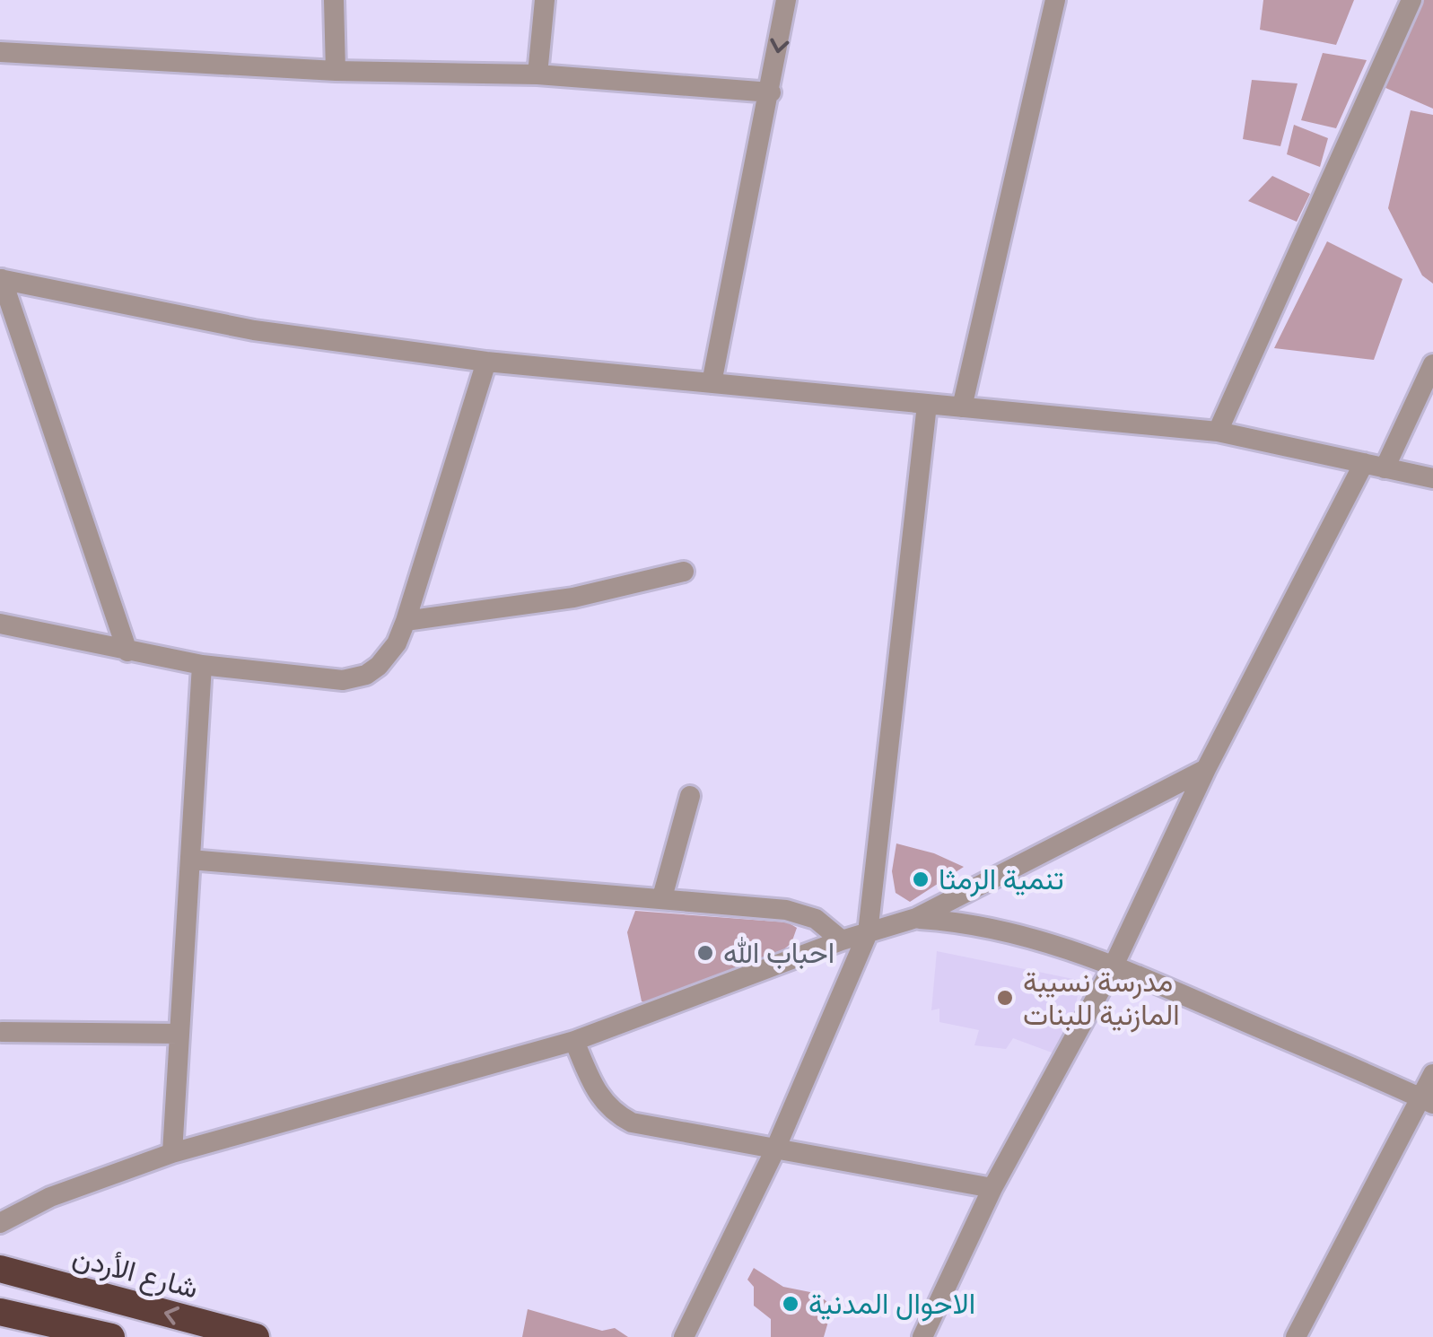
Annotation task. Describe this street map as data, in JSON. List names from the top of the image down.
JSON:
{
  "streets": {
    "highway": ["شارع الأردن"]
  },
  "places": [
    "تنمية الرمثا",
    "احباب الله",
    "مدرسة نسيبة المازنية للبنات",
    "الاحوال المدنية"
  ]
}
